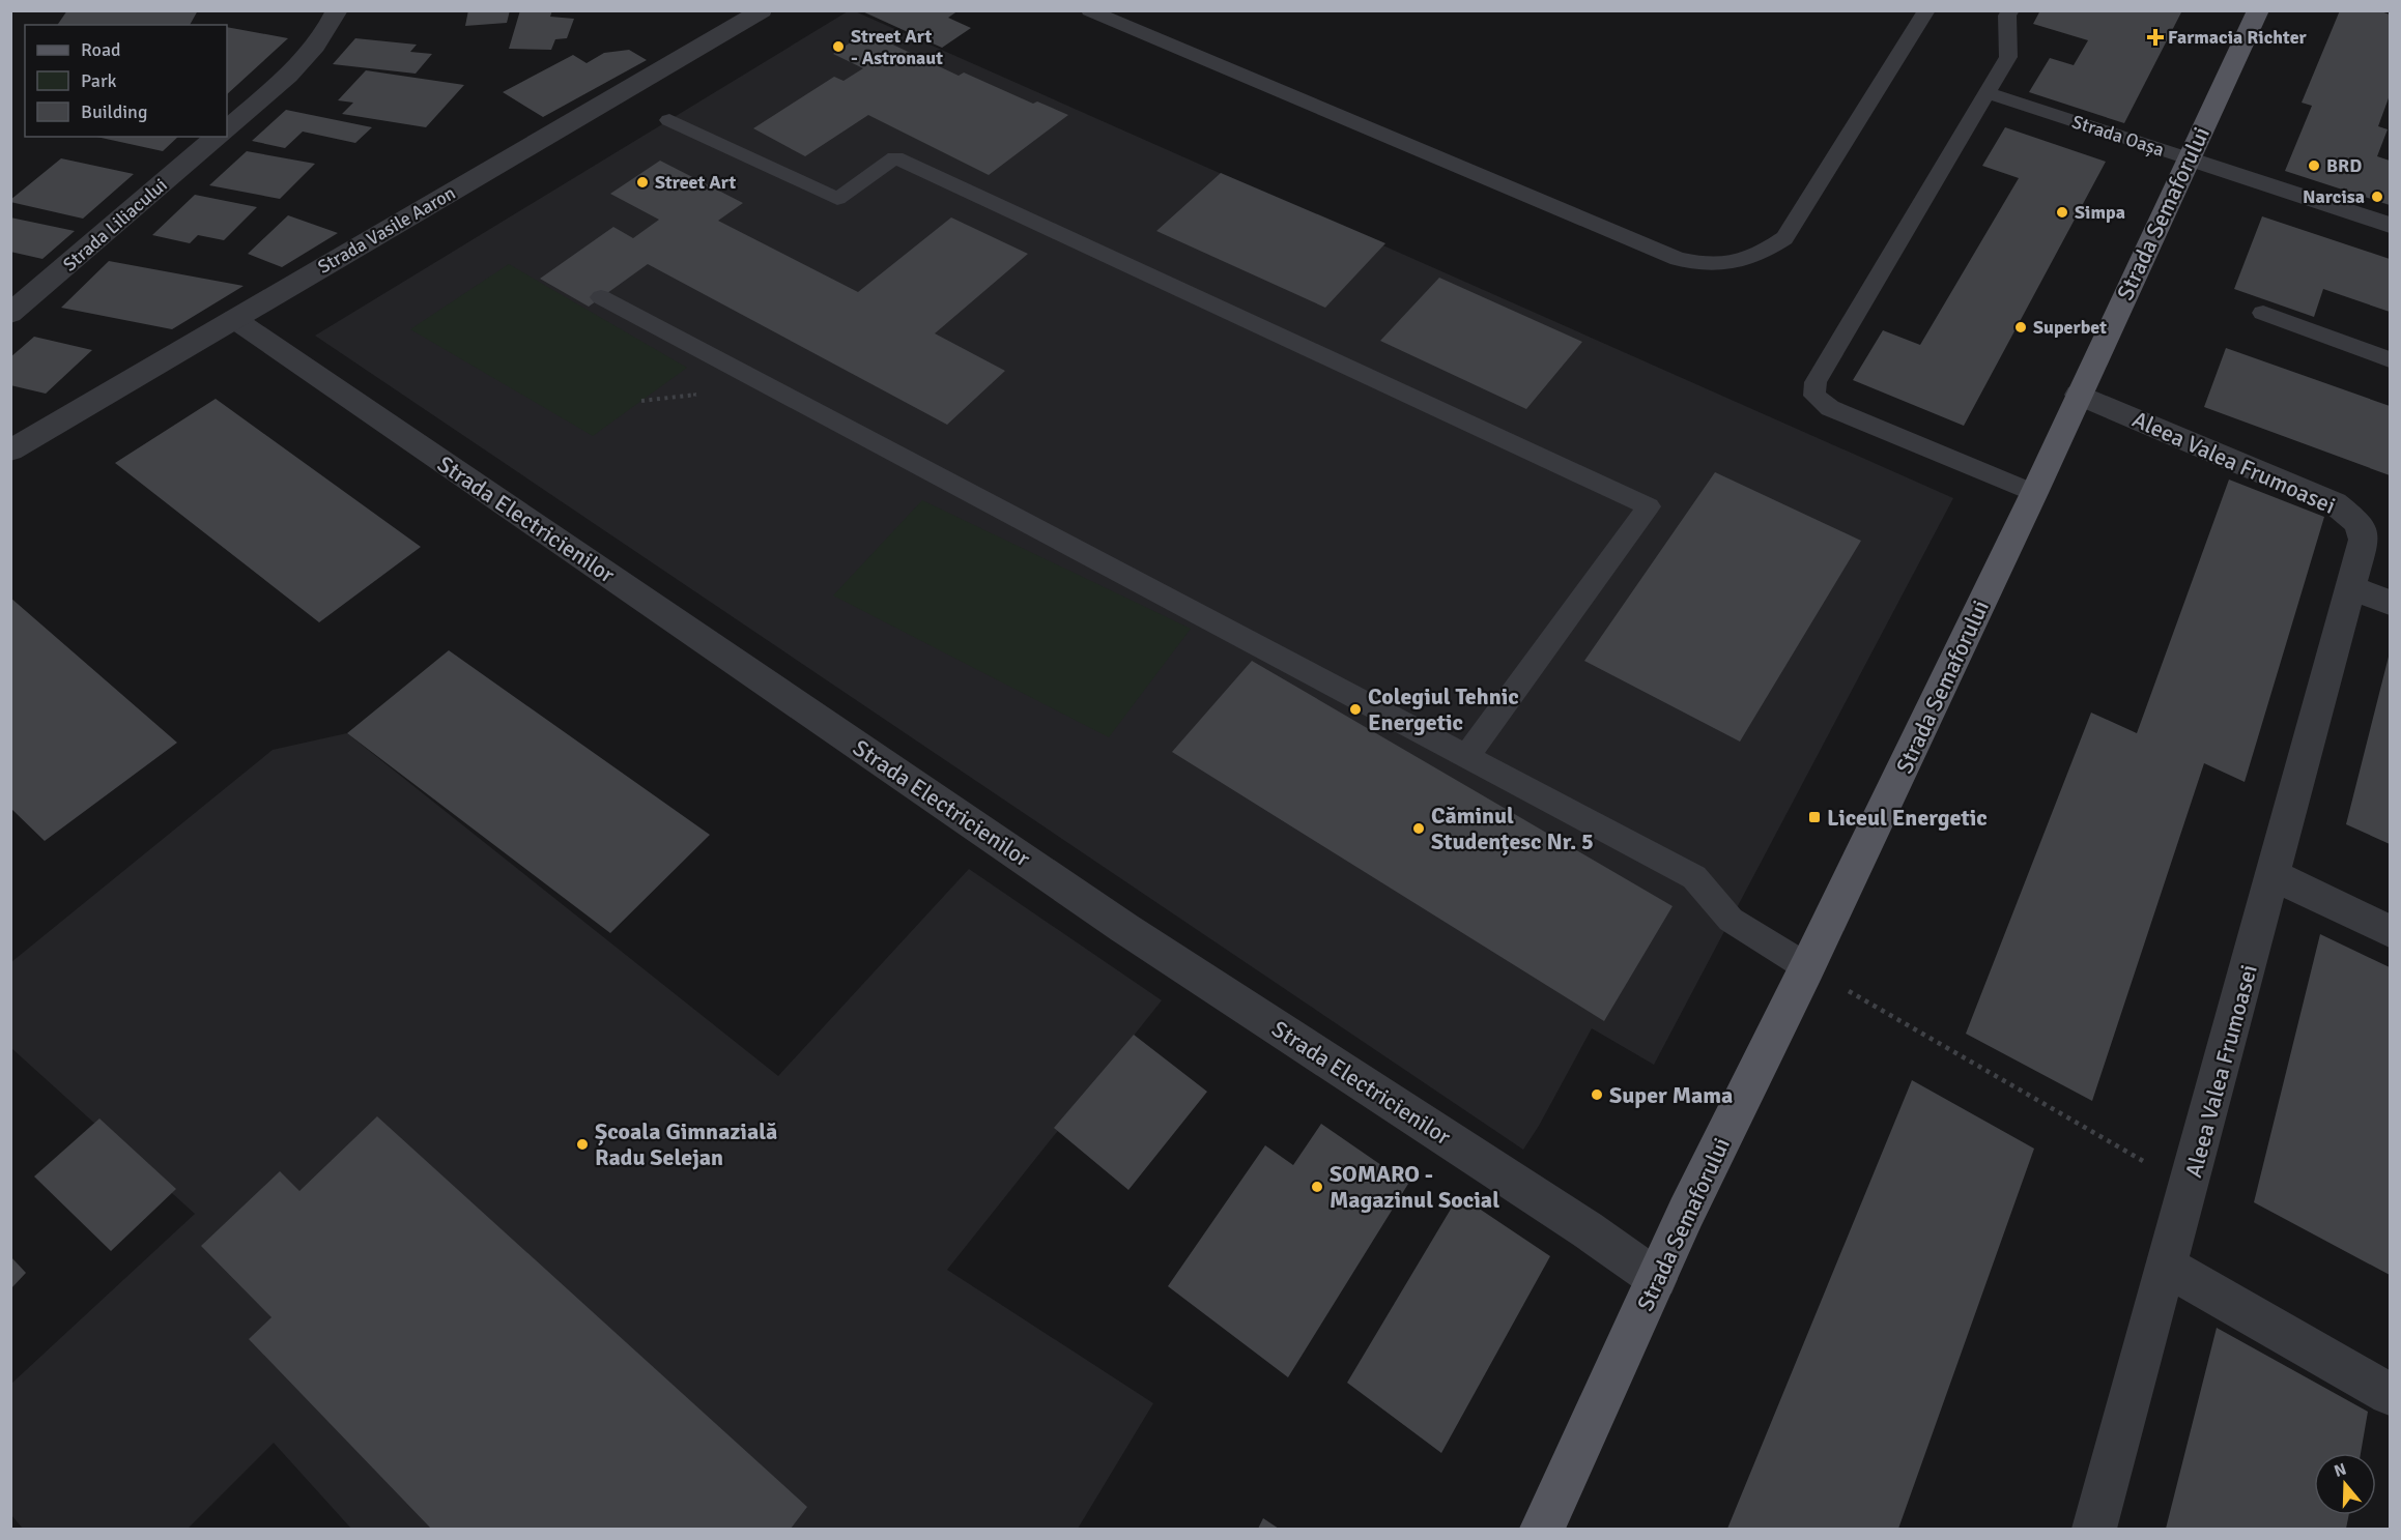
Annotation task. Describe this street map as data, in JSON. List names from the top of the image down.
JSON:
{
  "streets": {
    "main road": ["Strada Semaforului"],
    "street": [
      "Strada Oașa",
      "Strada Liliacului",
      "Strada Vasile Aaron",
      "Aleea Valea Frumoasei",
      "Strada Electricienilor"
    ]
  },
  "crossings": [
    ["Strada Oașa", "Strada Semaforului"],
    ["Strada Semaforului", "Aleea Valea Frumoasei"],
    ["Strada Semaforului", "Strada Electricienilor"],
    ["Strada Vasile Aaron", "Strada Electricienilor"]
  ],
  "places": {
    "health": ["Farmacia Richter"],
    "other": [
      "Street Art - Astronaut",
      "BRD",
      "Street Art",
      "Narcisa",
      "Simpa",
      "Superbet",
      "Colegiul Tehnic Energetic",
      "Căminul Studențesc Nr. 5",
      "Super Mama",
      "Școala Gimnazială Radu Selejan",
      "SOMARO - Magazinul Social"
    ],
    "transit": ["Liceul Energetic"]
  },
  "legend": ["Road", "Park", "Building"],
  "north": "top"
}
